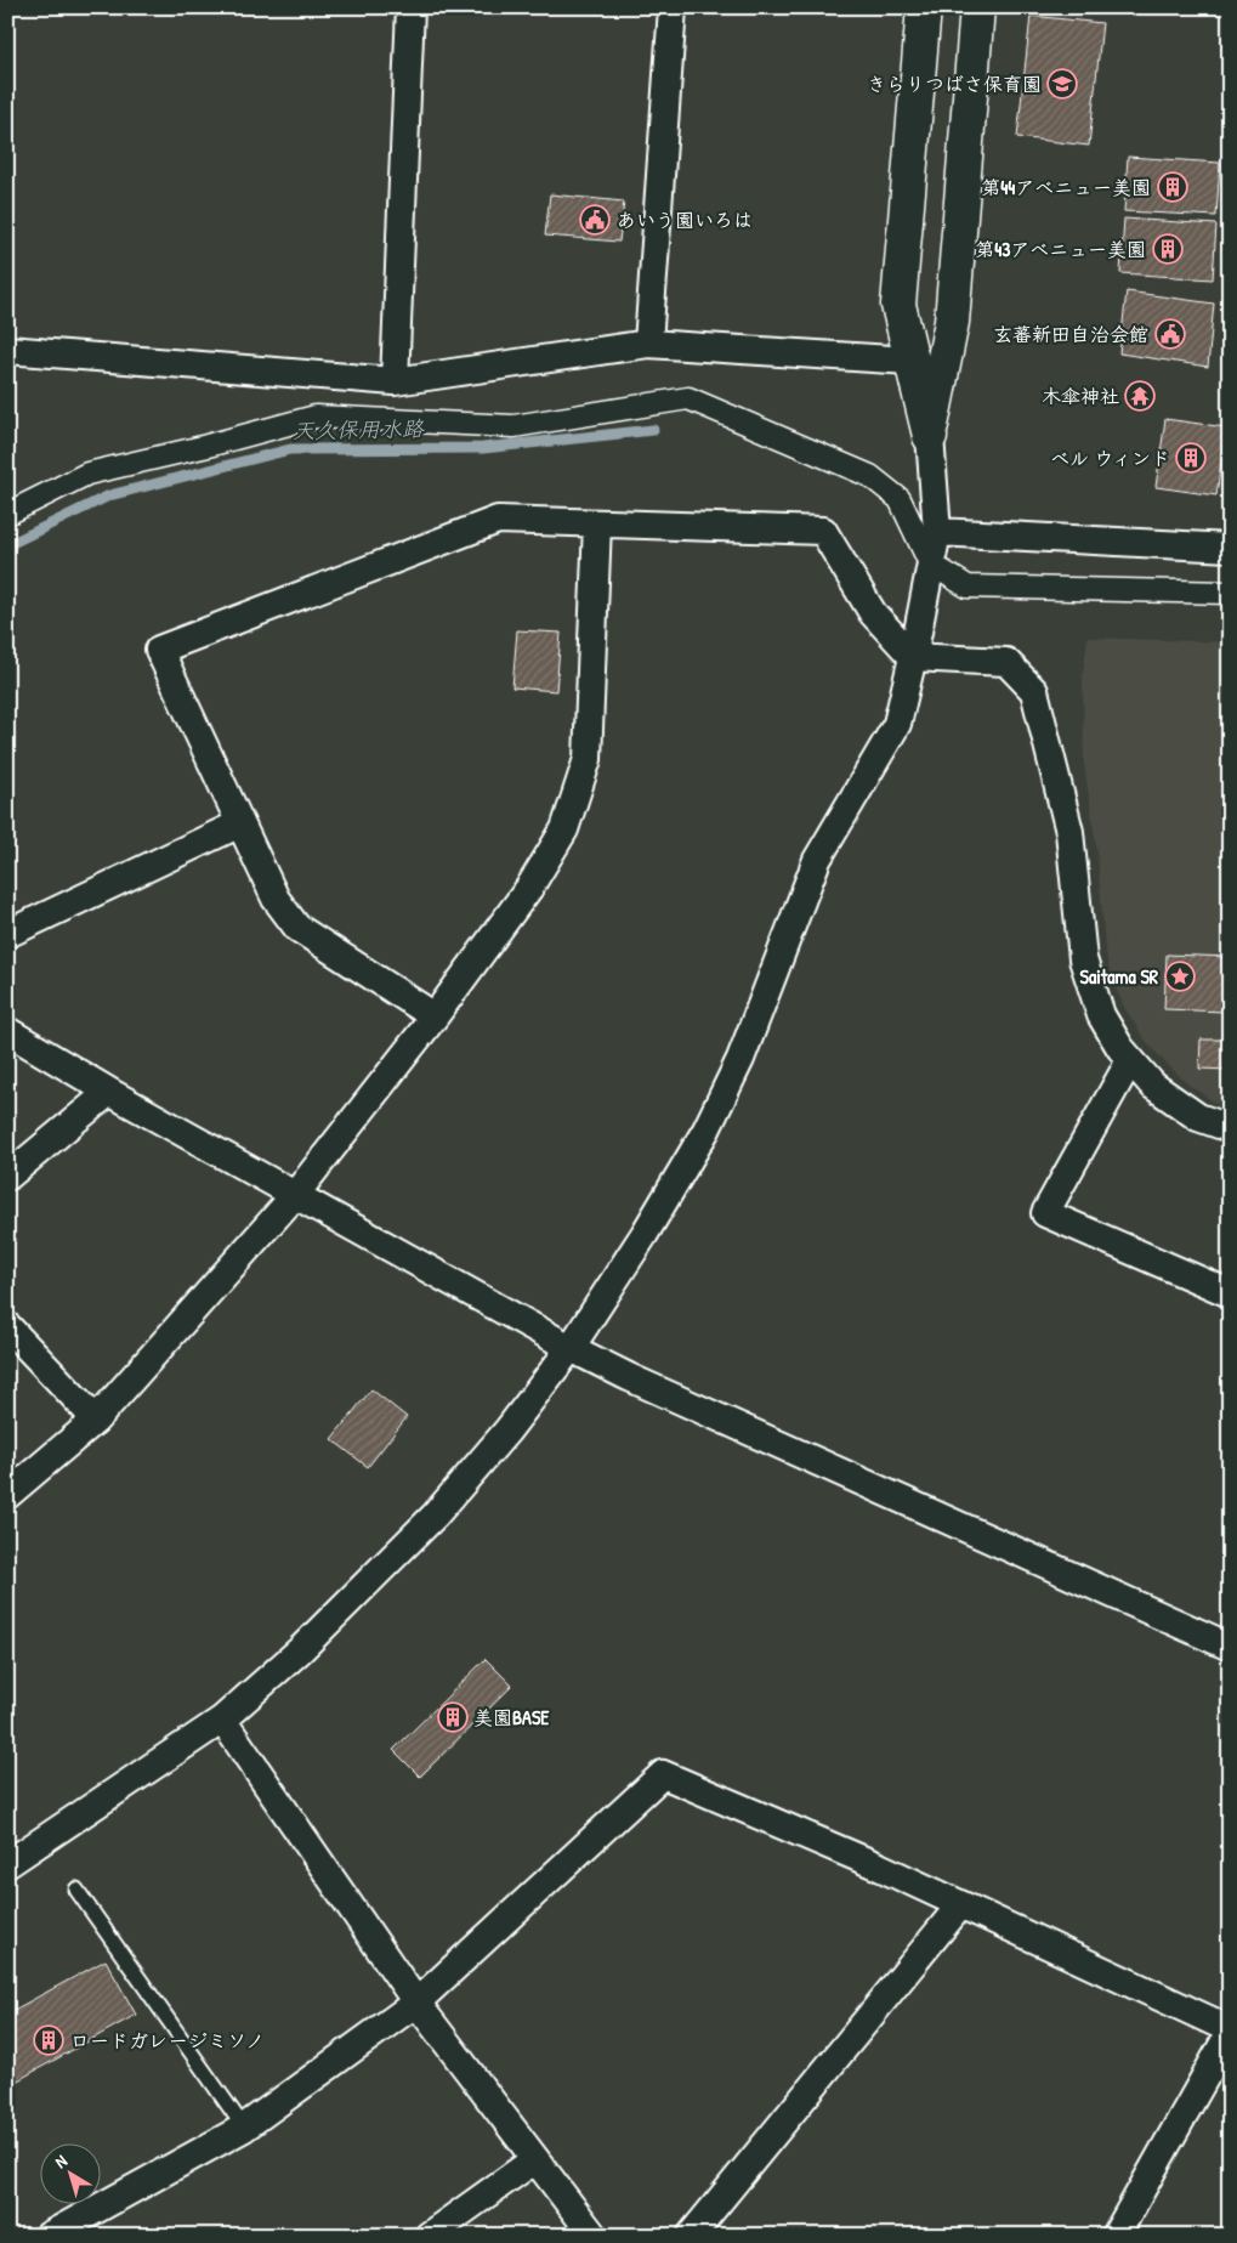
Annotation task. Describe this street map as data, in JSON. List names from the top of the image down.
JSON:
{
  "water": ["天久保用水路"],
  "places": {
    "school or university": ["きらりつばさ保育園"],
    "building": [
      "第44アベニュー美園",
      "第43アベニュー美園",
      "ベル ウィンド",
      "美園BASE",
      "ロードガレージミソノ"
    ],
    "public building": ["あいう園いろは", "玄蕃新田自治会館"],
    "temple": ["木傘神社"],
    "place": ["Saitama SR"]
  },
  "north": "top left"
}
